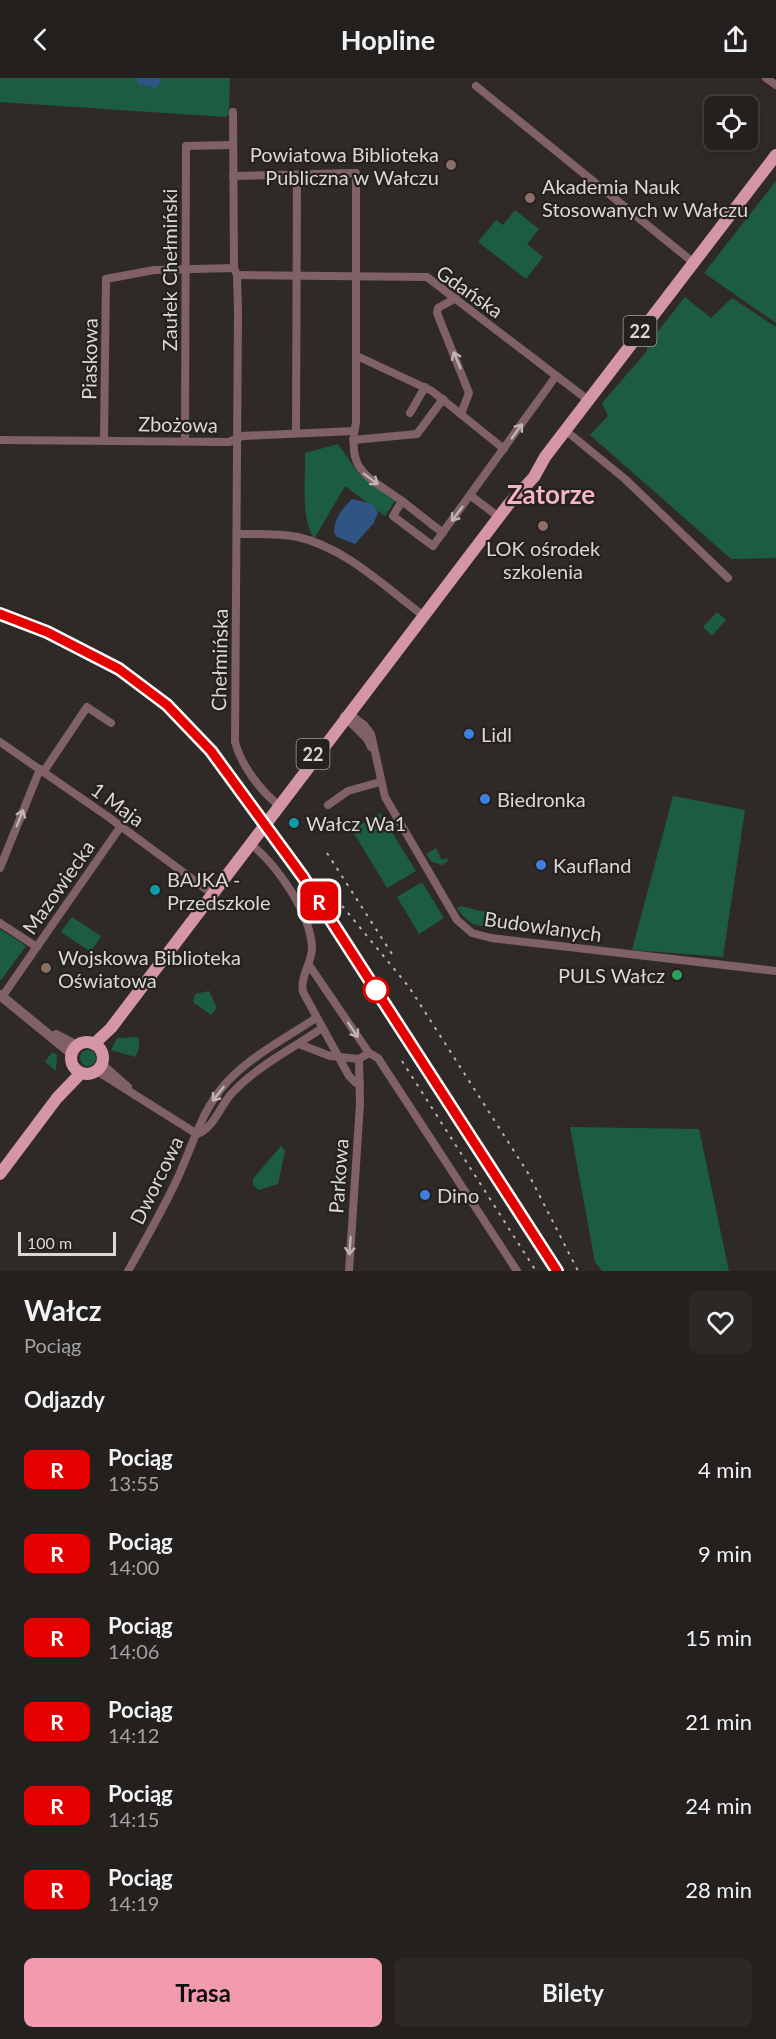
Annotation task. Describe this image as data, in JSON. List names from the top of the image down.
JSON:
{
  "streets": {
    "main road": ["22"],
    "street": [
      "Zaułek Chełmiński",
      "Gdańska",
      "Piaskowa",
      "Zbożowa",
      "Chełmińska",
      "1 Maja",
      "Mazowiecka",
      "Budowlanych",
      "Parkowa",
      "Dworcowa"
    ]
  },
  "crossings": [
    ["Zaułek Chełmiński", "Gdańska"],
    ["Zaułek Chełmiński", "Zbożowa"],
    ["Gdańska", "22"],
    ["Gdańska", "Piaskowa"],
    ["22", "Chełmińska"],
    ["22", "1 Maja"],
    ["22", "Budowlanych"],
    ["Piaskowa", "Zbożowa"],
    ["Zbożowa", "Chełmińska"],
    ["1 Maja", "Mazowiecka"]
  ],
  "one_way": ["Parkowa"],
  "districts": ["Zatorze"],
  "places": [
    "Powiatowa Biblioteka Publiczna w Wałczu",
    "Akademia Nauk Stosowanych w Wałczu",
    "LOK ośrodek szkolenia",
    "Lidl",
    "Biedronka",
    "Wałcz Wa1",
    "Kaufland",
    "BAJKA - Przedszkole",
    "Wojskowa Biblioteka Oświatowa",
    "PULS Wałcz",
    "Dino"
  ],
  "scale_bar": "100 m",
  "page": {
    "header": "Hopline",
    "on_map": "R",
    "scale": "100 m",
    "heading": [
      ["Wałcz", "Pociąg"],
      "Odjazdy"
    ],
    "list": [
      {
        "mark": "R",
        "name": "Pociąg",
        "note": "13:55",
        "value": "4 min"
      },
      {
        "mark": "R",
        "name": "Pociąg",
        "note": "14:00",
        "value": "9 min"
      },
      {
        "mark": "R",
        "name": "Pociąg",
        "note": "14:06",
        "value": "15 min"
      },
      {
        "mark": "R",
        "name": "Pociąg",
        "note": "14:12",
        "value": "21 min"
      },
      {
        "mark": "R",
        "name": "Pociąg",
        "note": "14:15",
        "value": "24 min"
      },
      {
        "mark": "R",
        "name": "Pociąg",
        "note": "14:19",
        "value": "28 min"
      }
    ],
    "buttons": ["Trasa", "Bilety"]
  }
}
